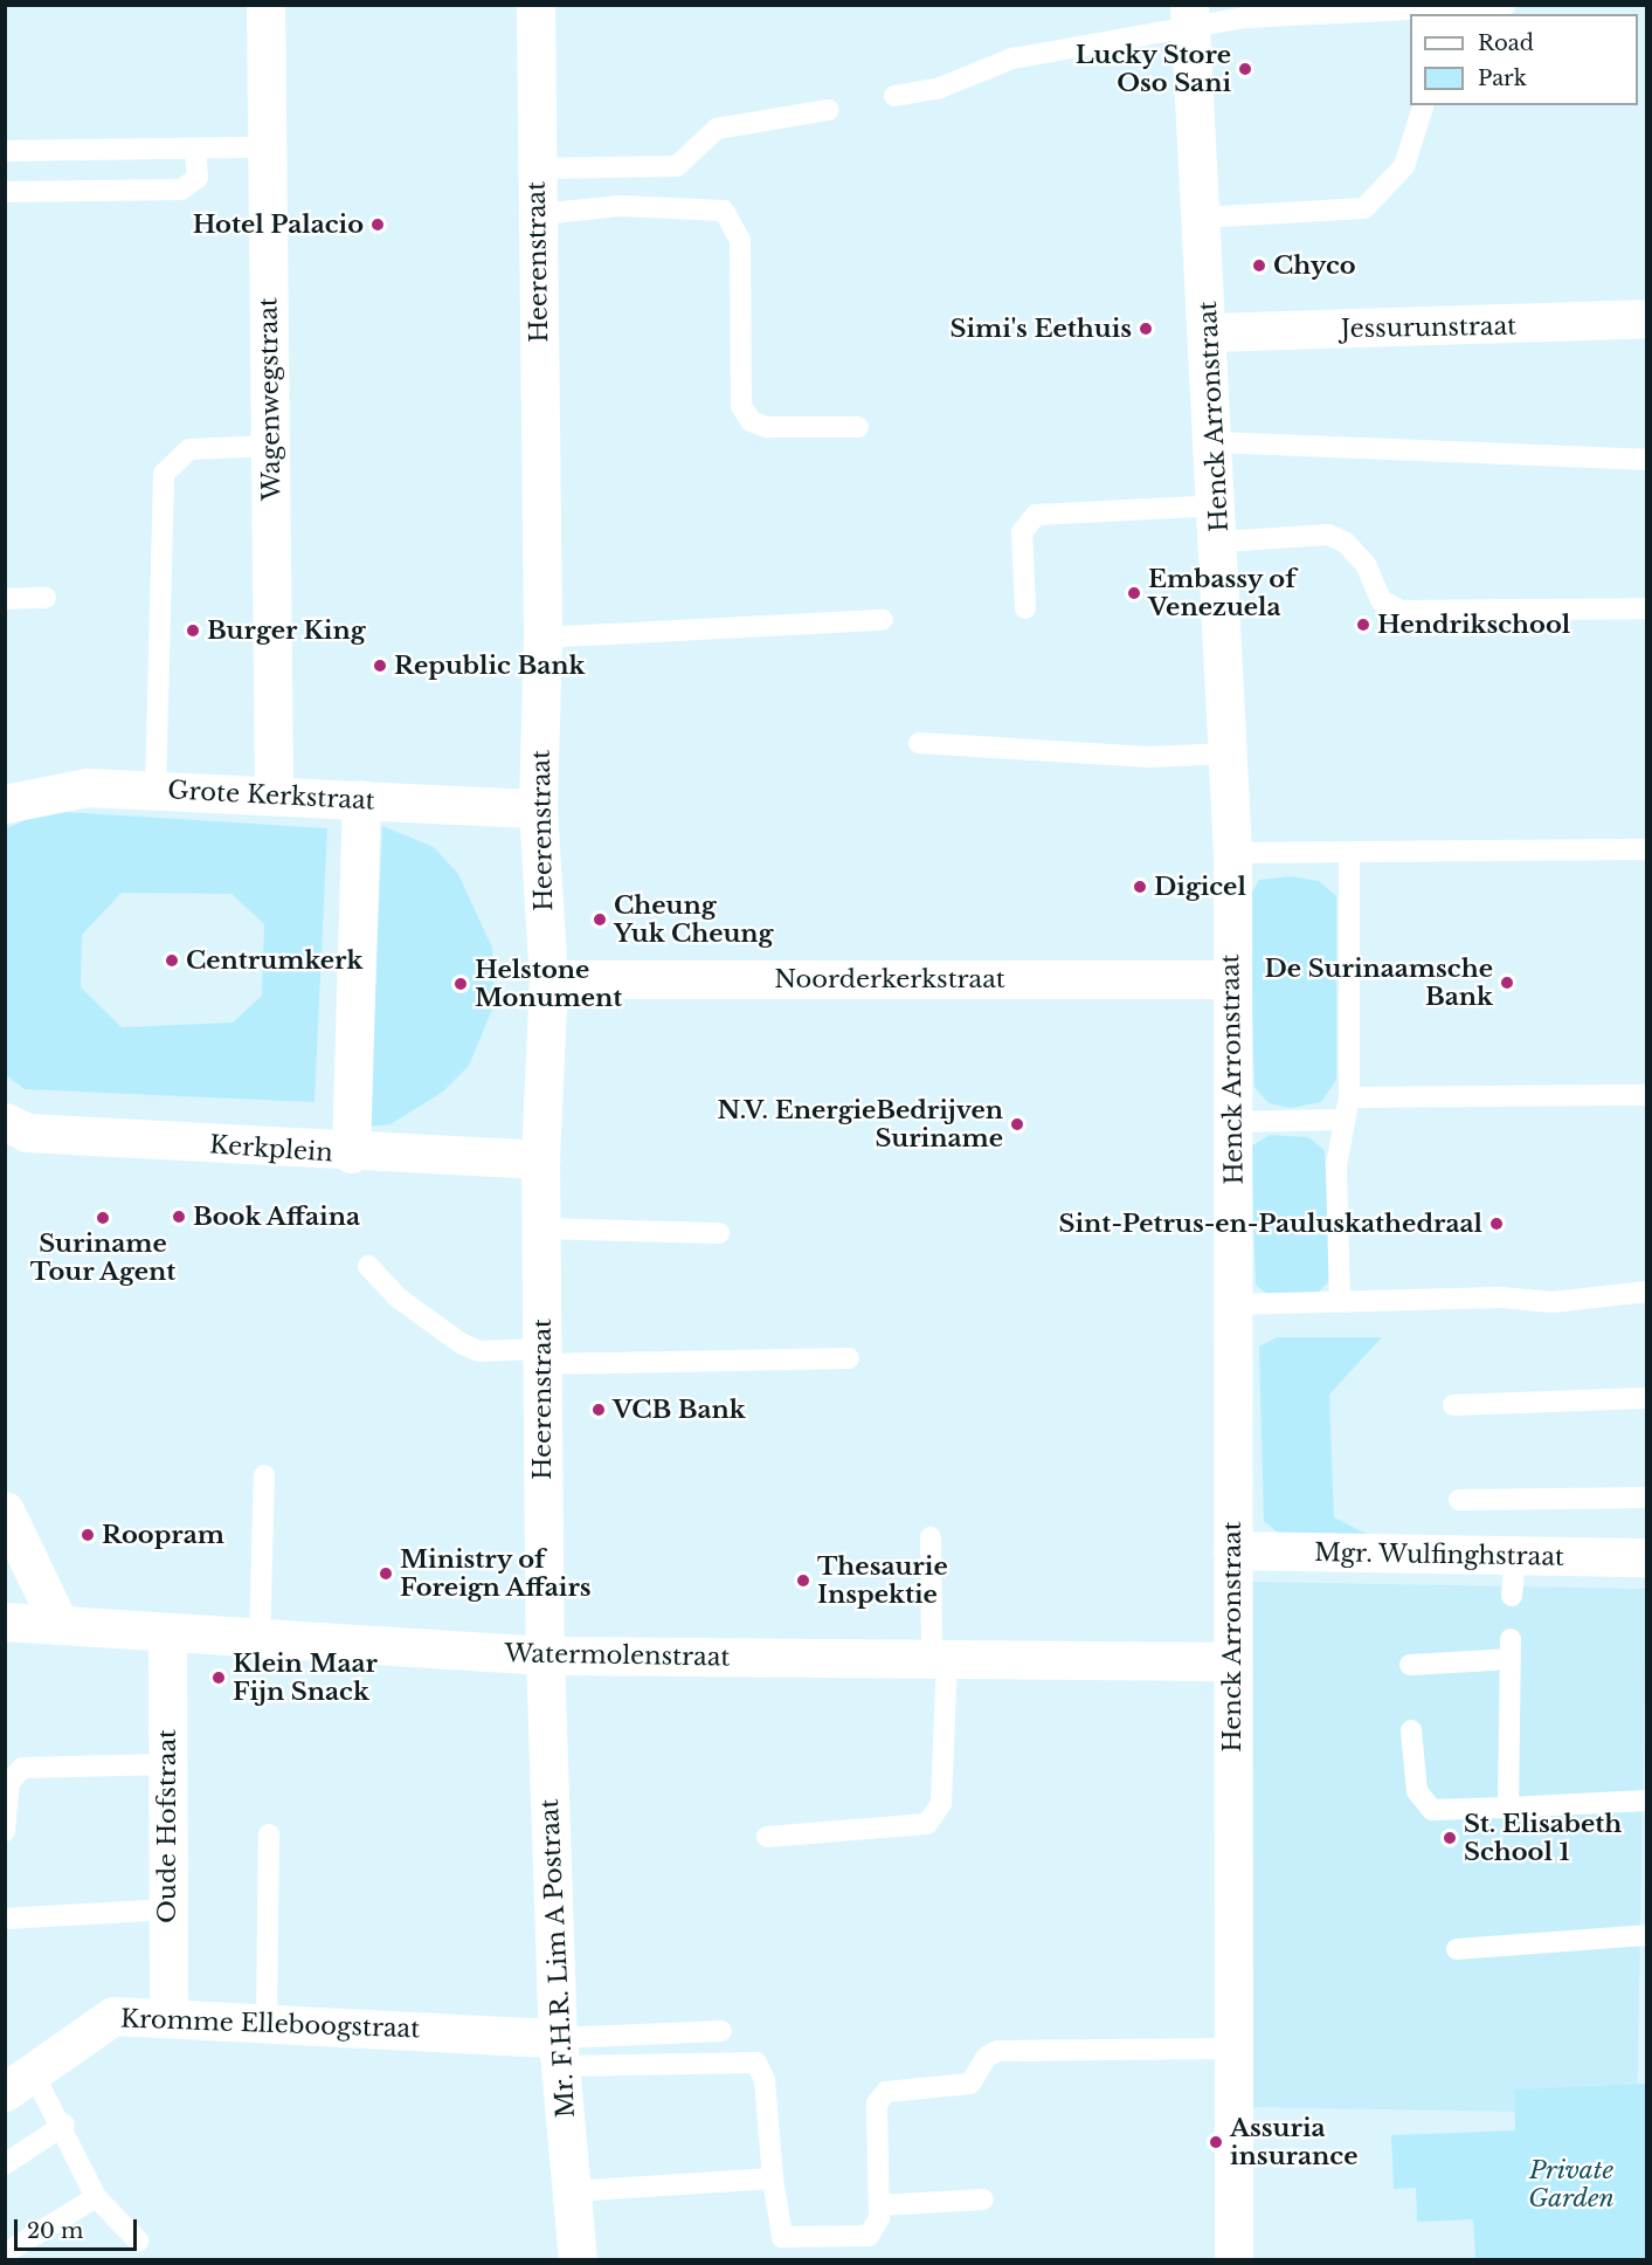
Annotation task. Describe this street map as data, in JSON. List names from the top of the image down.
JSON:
{
  "streets": {
    "street": [
      "Heerenstraat",
      "Jessurunstraat",
      "Wagenwegstraat",
      "Henck Arronstraat",
      "Grote Kerkstraat",
      "Noorderkerkstraat",
      "Kerkplein",
      "Mgr. Wulfinghstraat",
      "Watermolenstraat",
      "Oude Hofstraat",
      "Mr. F.H.R. Lim A Postraat",
      "Kromme Elleboogstraat"
    ]
  },
  "crossings": [
    ["Heerenstraat", "Grote Kerkstraat"],
    ["Heerenstraat", "Noorderkerkstraat"],
    ["Heerenstraat", "Kerkplein"],
    ["Heerenstraat", "Watermolenstraat"],
    ["Heerenstraat", "Mr. F.H.R. Lim A Postraat"],
    ["Jessurunstraat", "Henck Arronstraat"],
    ["Wagenwegstraat", "Grote Kerkstraat"],
    ["Henck Arronstraat", "Noorderkerkstraat"],
    ["Henck Arronstraat", "Mgr. Wulfinghstraat"],
    ["Henck Arronstraat", "Watermolenstraat"],
    ["Watermolenstraat", "Oude Hofstraat"],
    ["Watermolenstraat", "Mr. F.H.R. Lim A Postraat"],
    ["Oude Hofstraat", "Kromme Elleboogstraat"],
    ["Mr. F.H.R. Lim A Postraat", "Kromme Elleboogstraat"]
  ],
  "parks": ["Private Garden"],
  "places": [
    "Lucky Store Oso Sani",
    "Hotel Palacio",
    "Chyco",
    "Simi's Eethuis",
    "Embassy of Venezuela",
    "Hendrikschool",
    "Burger King",
    "Republic Bank",
    "Digicel",
    "Cheung Yuk Cheung",
    "Centrumkerk",
    "De Surinaamsche Bank",
    "Helstone Monument",
    "N.V. EnergieBedrijven Suriname",
    "Book Affaina",
    "Suriname Tour Agent",
    "Sint-Petrus-en-Pauluskathedraal",
    "VCB Bank",
    "Roopram",
    "Ministry of Foreign Affairs",
    "Thesaurie Inspektie",
    "Klein Maar Fijn Snack",
    "St. Elisabeth School 1",
    "Assuria insurance"
  ],
  "legend": ["Road", "Park"],
  "scale_bar": "20 m"
}
